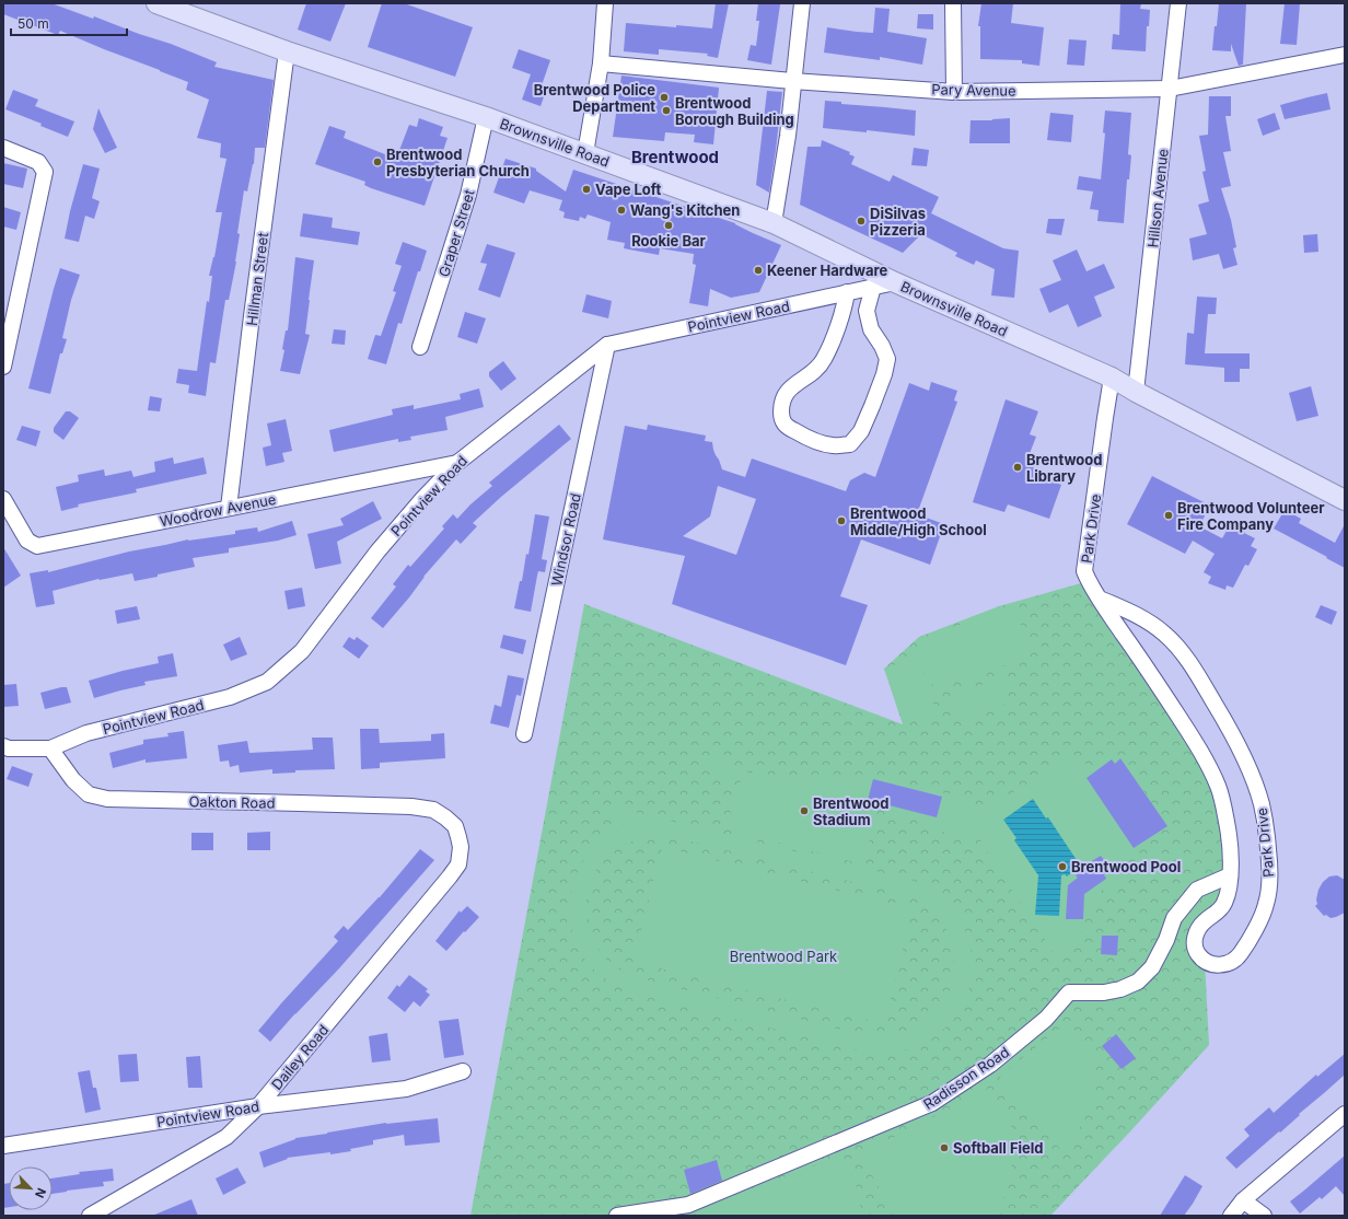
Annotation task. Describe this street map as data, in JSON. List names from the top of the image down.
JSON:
{
  "streets": {
    "main road": ["Brownsville Road"],
    "street": [
      "Pary Avenue",
      "Hillson Avenue",
      "Graper Street",
      "Hillman Street",
      "Pointview Road",
      "Woodrow Avenue",
      "Park Drive",
      "Windsor Road",
      "Oakton Road",
      "Dailey Road",
      "Radisson Road"
    ]
  },
  "crossings": [
    ["Pary Avenue", "Hillson Avenue"],
    ["Brownsville Road", "Hillson Avenue"],
    ["Brownsville Road", "Graper Street"],
    ["Brownsville Road", "Hillman Street"],
    ["Brownsville Road", "Pointview Road"],
    ["Brownsville Road", "Park Drive"],
    ["Hillman Street", "Woodrow Avenue"],
    ["Pointview Road", "Woodrow Avenue"],
    ["Pointview Road", "Windsor Road"],
    ["Pointview Road", "Oakton Road"],
    ["Pointview Road", "Dailey Road"],
    ["Park Drive", "Radisson Road"],
    ["Oakton Road", "Dailey Road"]
  ],
  "districts": ["Brentwood"],
  "parks": ["Brentwood Park"],
  "places": [
    "Brentwood Police Department",
    "Brentwood Borough Building",
    "Brentwood Presbyterian Church",
    "Vape Loft",
    "Wang's Kitchen",
    "DiSilvas Pizzeria",
    "Rookie Bar",
    "Keener Hardware",
    "Brentwood Library",
    "Brentwood Volunteer Fire Company",
    "Brentwood Middle/High School",
    "Brentwood Stadium",
    "Brentwood Pool",
    "Softball Field"
  ],
  "scale_bar": "50 m",
  "north": "bottom right"
}
